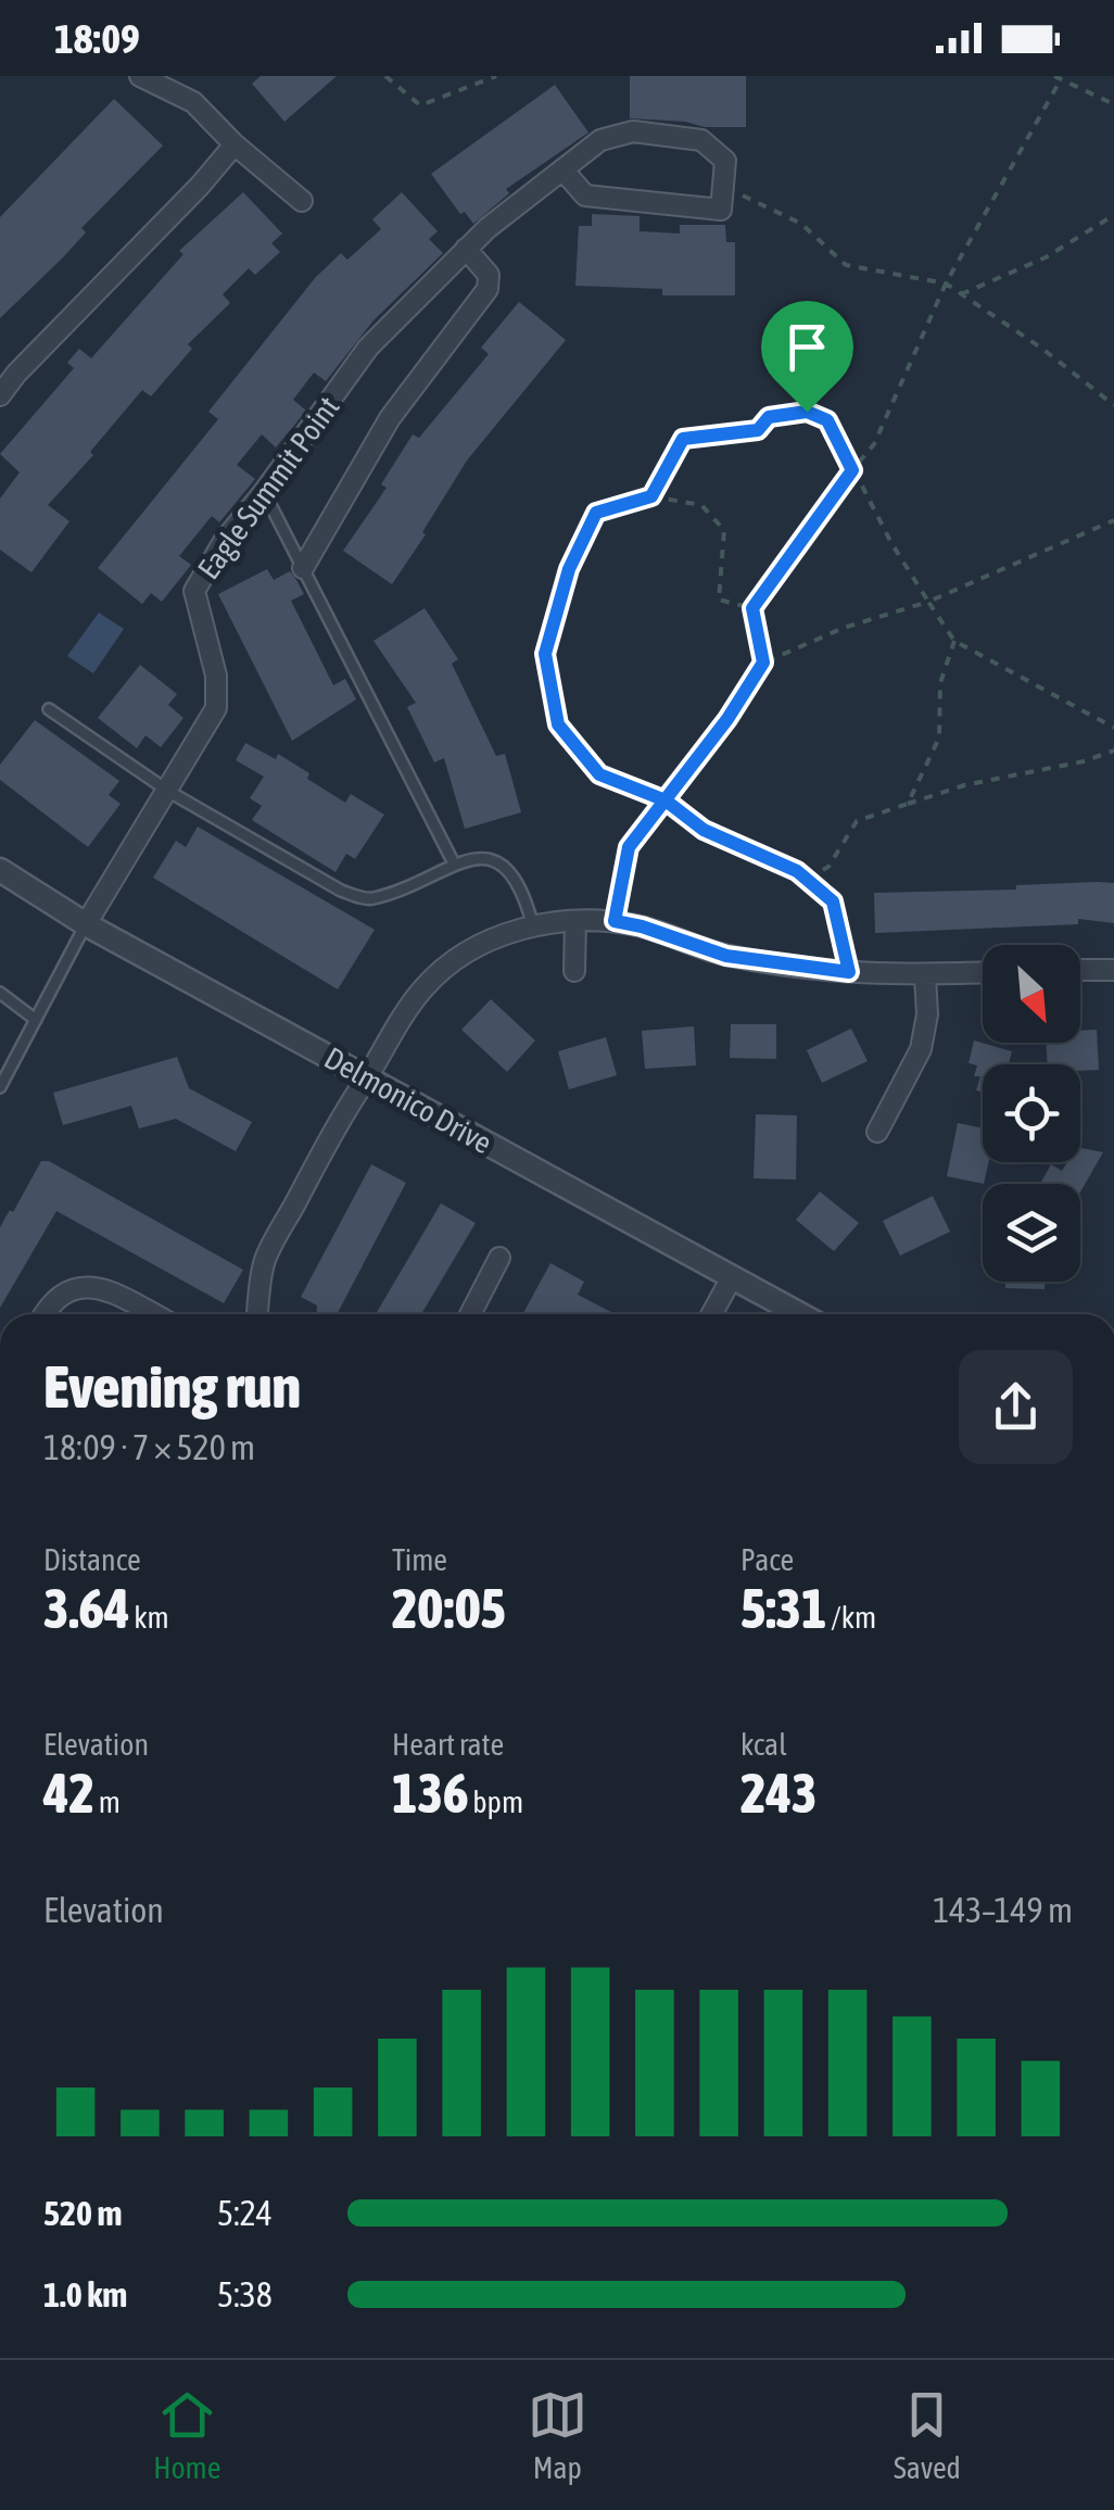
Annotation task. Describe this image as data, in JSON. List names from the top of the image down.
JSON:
{
  "streets": {
    "street": ["Eagle Summit Point", "Delmonico Drive"]
  },
  "crossings": [
    ["Eagle Summit Point", "Delmonico Drive"]
  ],
  "north": "bottom right",
  "page": {
    "status": "18:09",
    "heading": ["Evening run", "18:09 · 7 × 520 m"],
    "stats": [
      ["Distance", "3.64 km"],
      ["Time", "20:05"],
      ["Pace", "5:31 /km"],
      ["Elevation", "42 m"],
      ["Heart rate", "136 bpm"],
      ["kcal", "243"]
    ],
    "chart": ["Elevation", "143–149 m"],
    "list": [
      {
        "name": "520 m",
        "note": "5:24"
      },
      {
        "name": "1.0 km",
        "note": "5:38"
      }
    ],
    "tabs": ["Home", "Map", "Saved"]
  }
}
